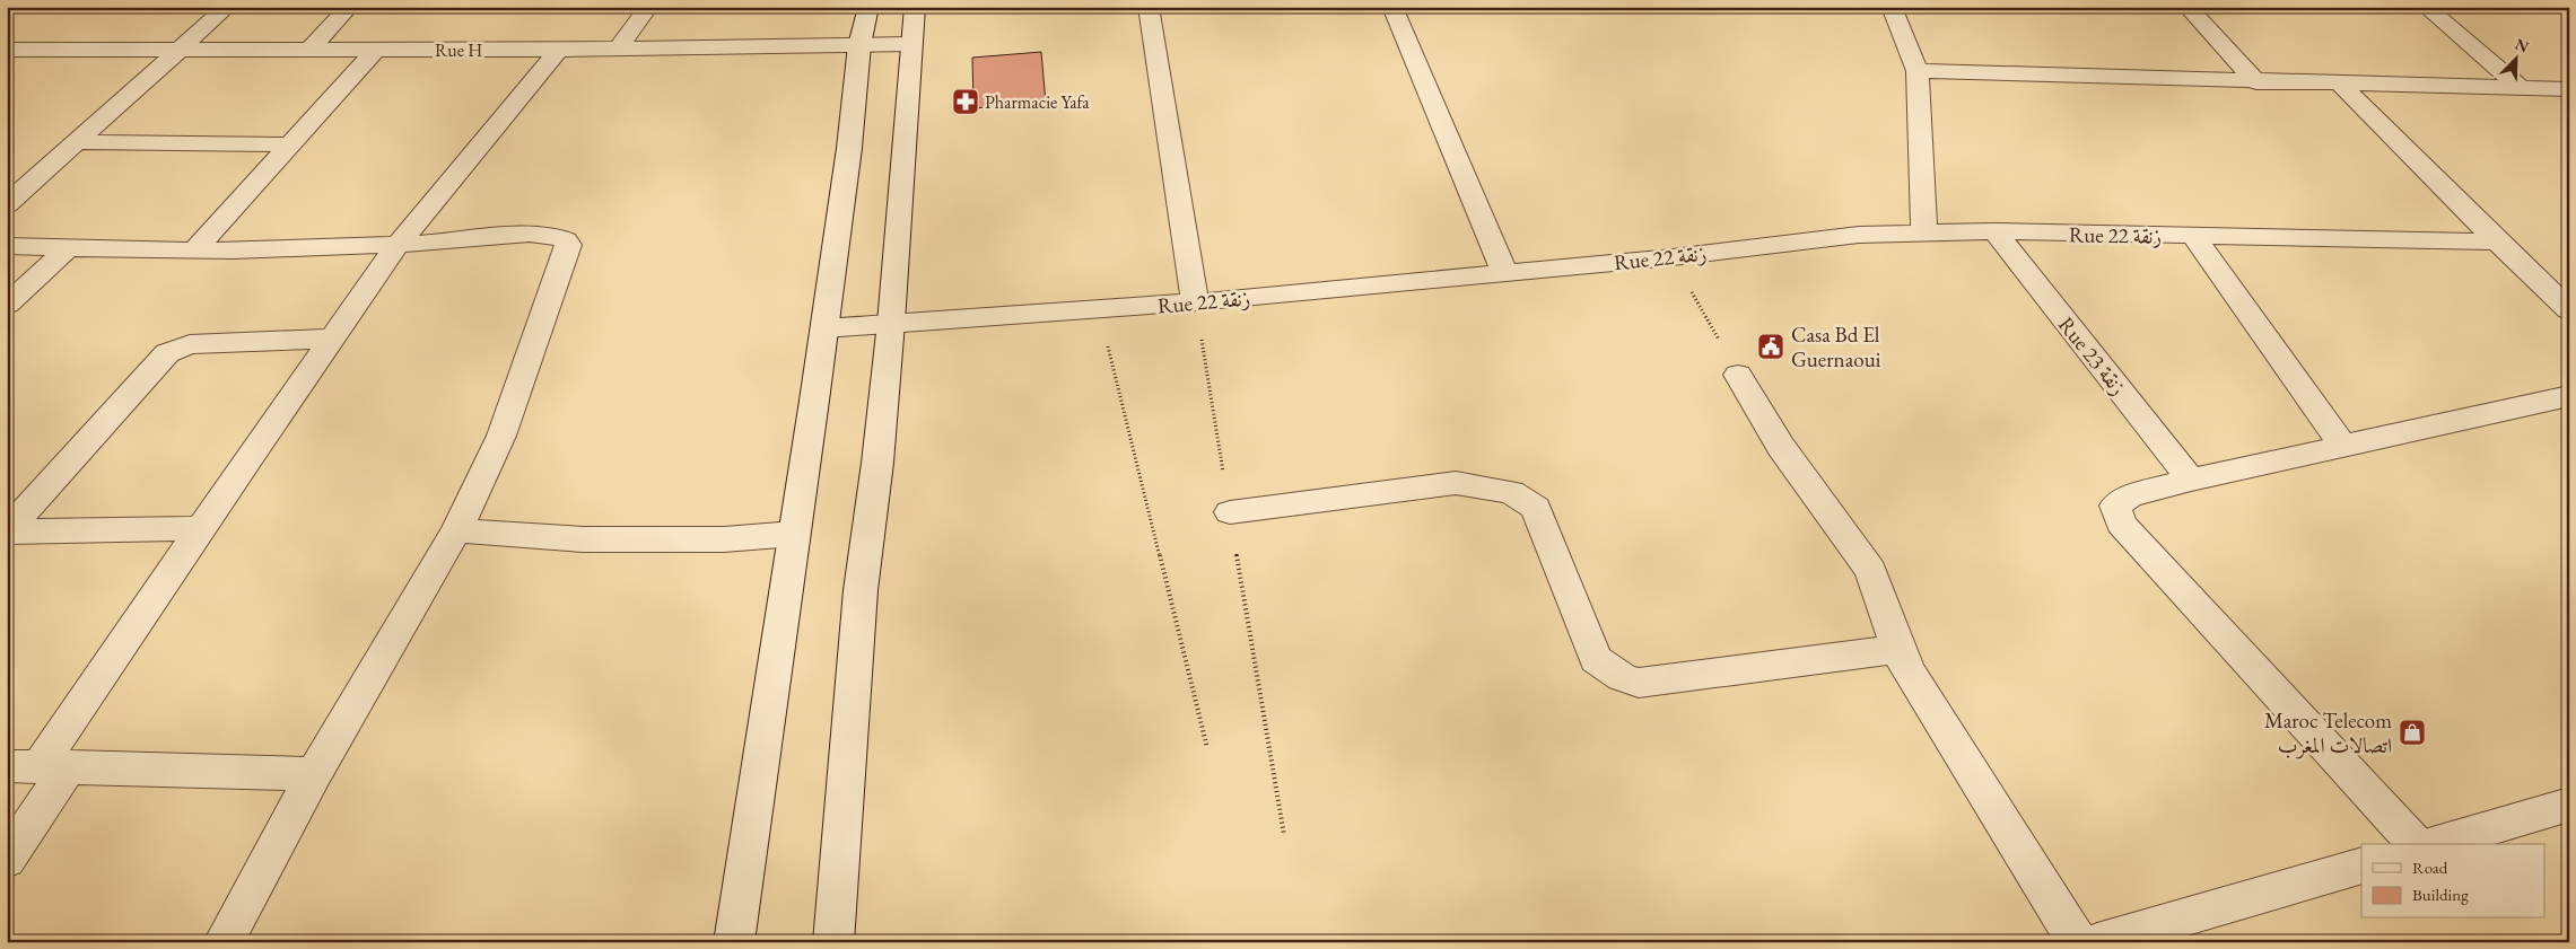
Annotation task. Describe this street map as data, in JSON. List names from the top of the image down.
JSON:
{
  "streets": {
    "street": ["Rue H", "Rue 22 زنقة", "Rue 23 زنقة"]
  },
  "crossings": [
    ["Rue 22 زنقة", "Rue 23 زنقة"]
  ],
  "places": {
    "pharmacy": ["Pharmacie Yafa"],
    "public building": ["Casa Bd El Guernaoui"],
    "shop": ["Maroc Telecom اتصالات المغرب"]
  },
  "legend": ["Road", "Building"],
  "north": "top right"
}
